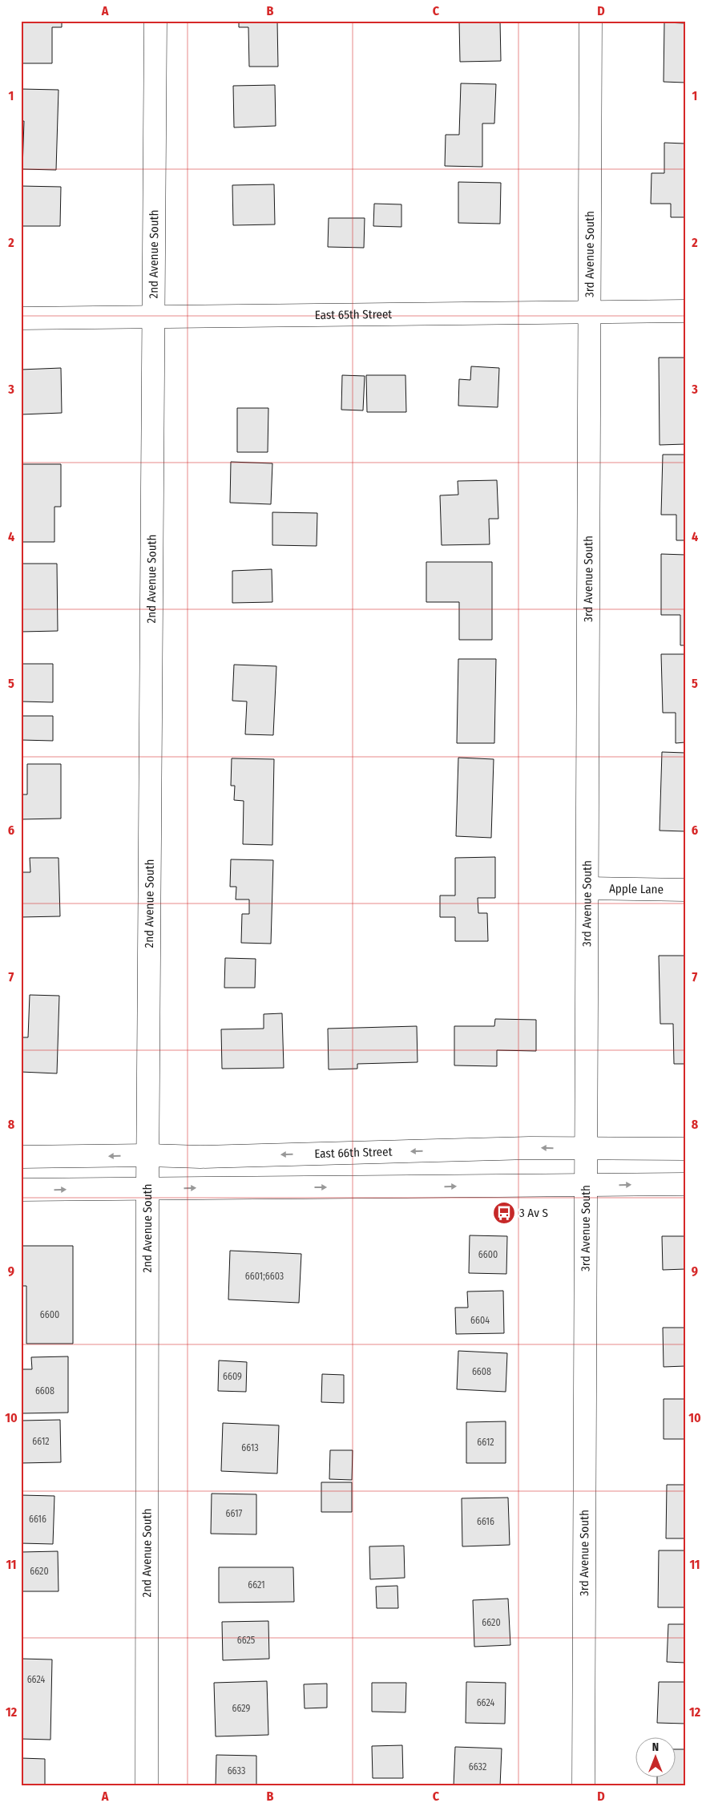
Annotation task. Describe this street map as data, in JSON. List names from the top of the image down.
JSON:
{
  "streets": {
    "street": [
      "2nd Avenue South",
      "3rd Avenue South",
      "East 65th Street",
      "Apple Lane",
      "East 66th Street"
    ]
  },
  "crossings": [
    ["2nd Avenue South", "East 65th Street"],
    ["2nd Avenue South", "East 66th Street"],
    ["3rd Avenue South", "East 65th Street"],
    ["3rd Avenue South", "Apple Lane"],
    ["3rd Avenue South", "East 66th Street"]
  ],
  "places": {
    "bus stop": ["3 Av S"]
  },
  "house_numbers": [
    "6600",
    "6601;6603",
    "6600",
    "6604",
    "6608",
    "6609",
    "6608",
    "6612",
    "6612",
    "6613",
    "6617",
    "6616",
    "6616",
    "6620",
    "6621",
    "6620",
    "6625",
    "6624",
    "6624",
    "6629",
    "6632",
    "6633"
  ],
  "north": "top",
  "grid": {
    "columns": [
      "A",
      "B",
      "C",
      "D"
    ],
    "rows": [
      "1",
      "2",
      "3",
      "4",
      "5",
      "6",
      "7",
      "8",
      "9",
      "10",
      "11",
      "12"
    ]
  }
}
